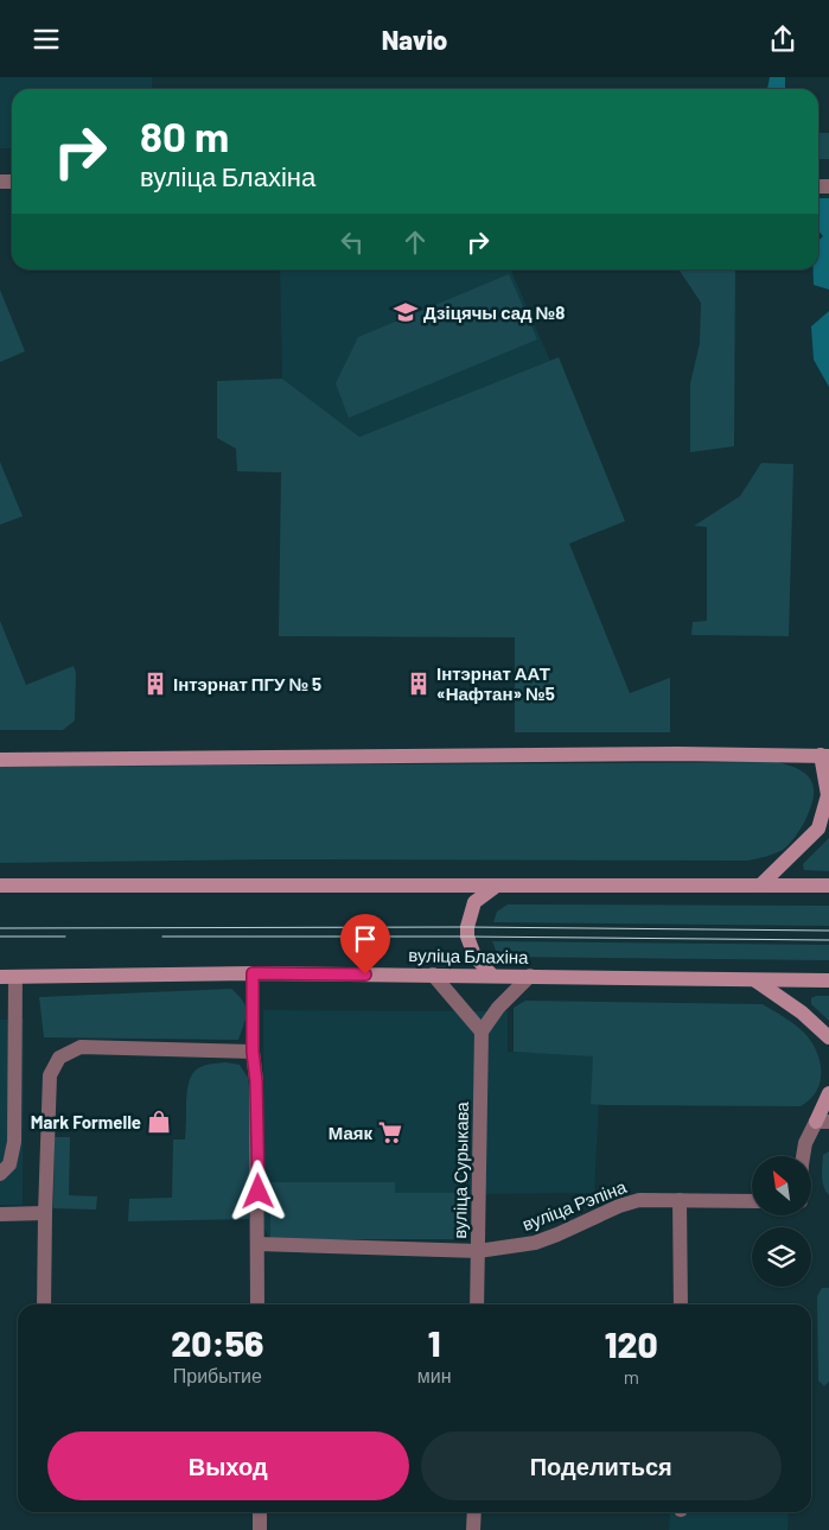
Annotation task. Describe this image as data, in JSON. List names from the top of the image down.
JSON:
{
  "streets": {
    "main road": ["вуліца Блахіна"],
    "street": ["вуліца Сурыкава", "вуліца Рэпіна"]
  },
  "crossings": [
    ["вуліца Сурыкава", "вуліца Рэпіна"]
  ],
  "places": {
    "school or university": ["Дзіцячы сад №8"],
    "building": ["Інтэрнат ПГУ № 5", "Інтэрнат ААТ «Нафтан» №5"],
    "shop": ["Mark Formelle"],
    "supermarket": ["Маяк"]
  },
  "north": "top left",
  "page": {
    "header": "Navio",
    "turn": ["80 m", "вуліца Блахіна"],
    "eta": [
      "20:56",
      "Прибытие",
      "1",
      "мин",
      "120",
      "m"
    ],
    "buttons": ["Выход", "Поделиться"]
  }
}
